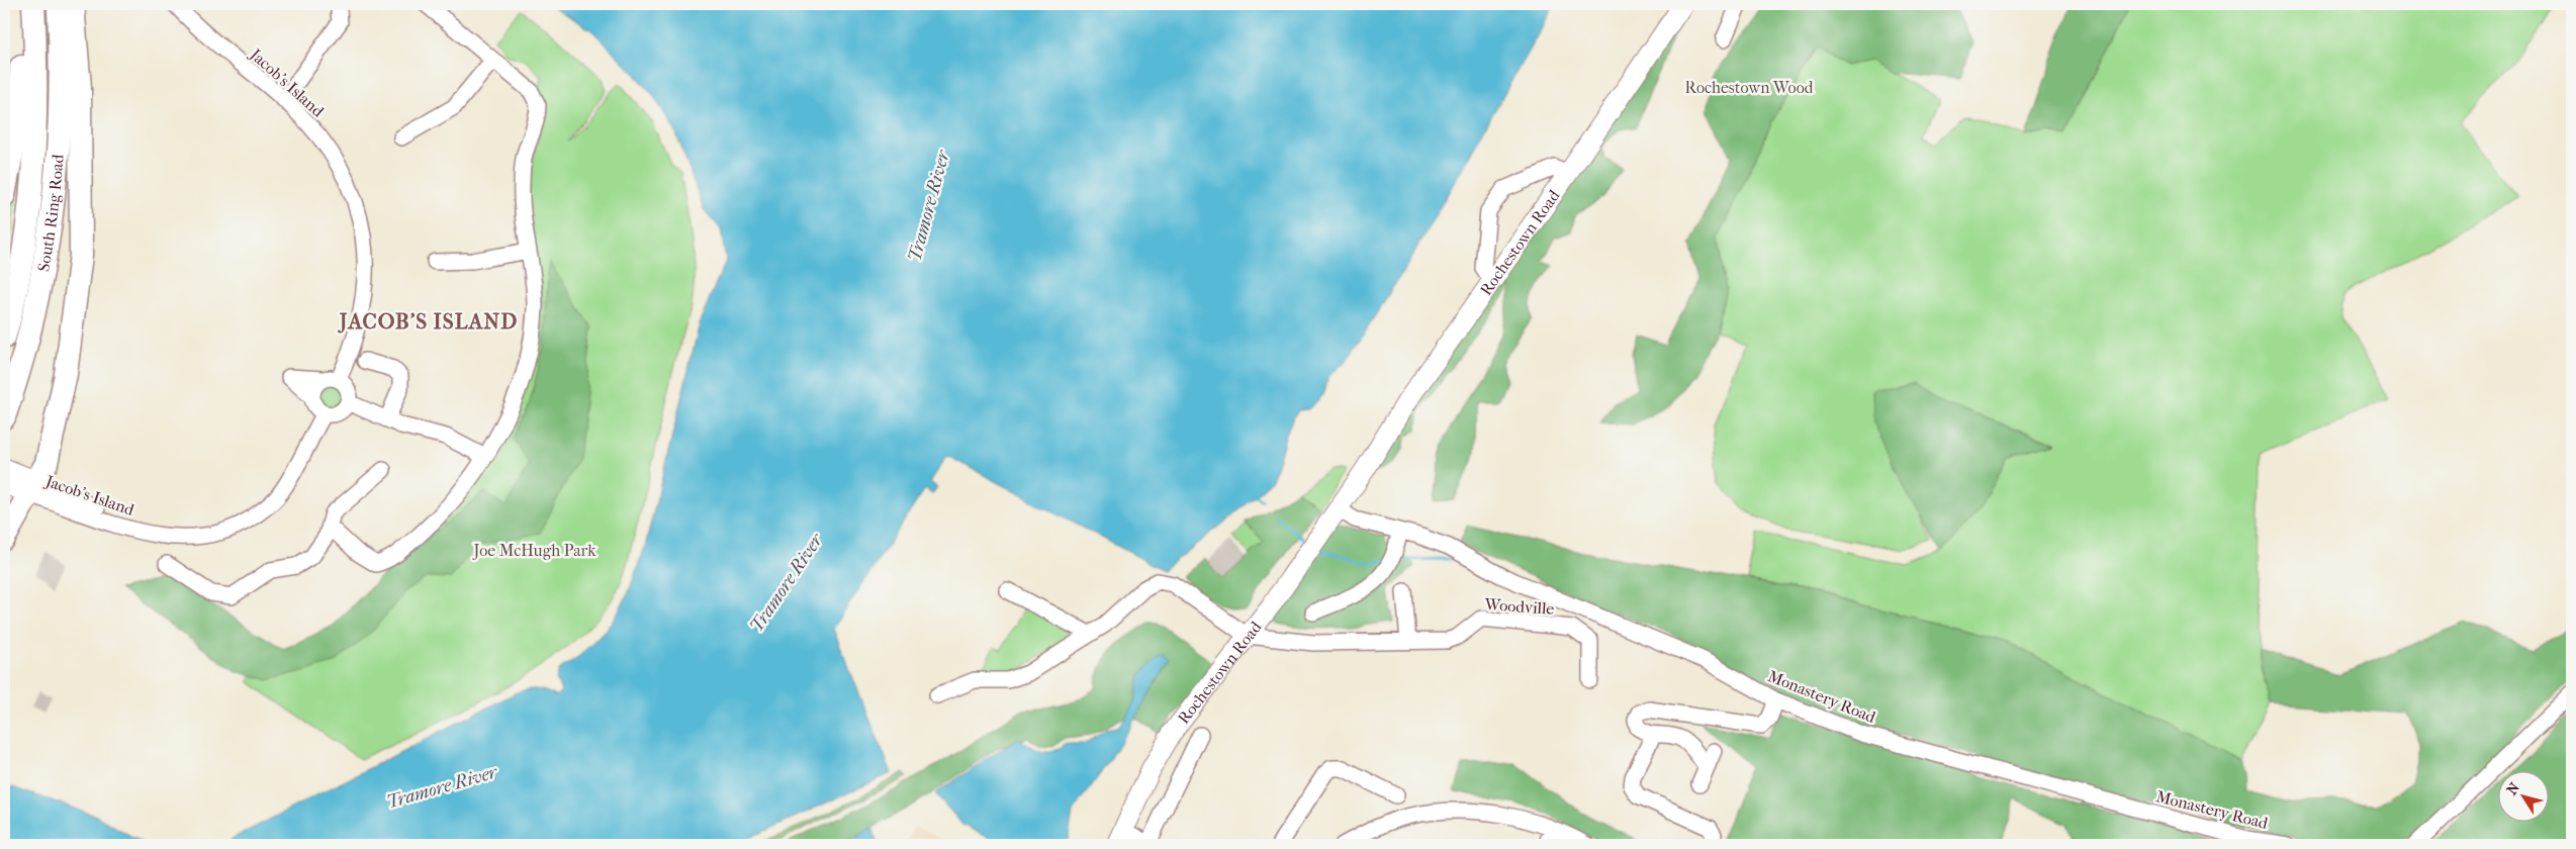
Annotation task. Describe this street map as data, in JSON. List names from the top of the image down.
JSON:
{
  "streets": {
    "highway": ["South Ring Road"],
    "main road": ["Rochestown Road"],
    "street": ["Jacob's Island", "Woodville", "Monastery Road"]
  },
  "crossings": [
    ["Rochestown Road", "Woodville"],
    ["Rochestown Road", "Monastery Road"]
  ],
  "districts": ["JACOB'S ISLAND"],
  "water": ["Tramore River"],
  "parks": ["Rochestown Wood", "Joe McHugh Park"],
  "north": "top left"
}
